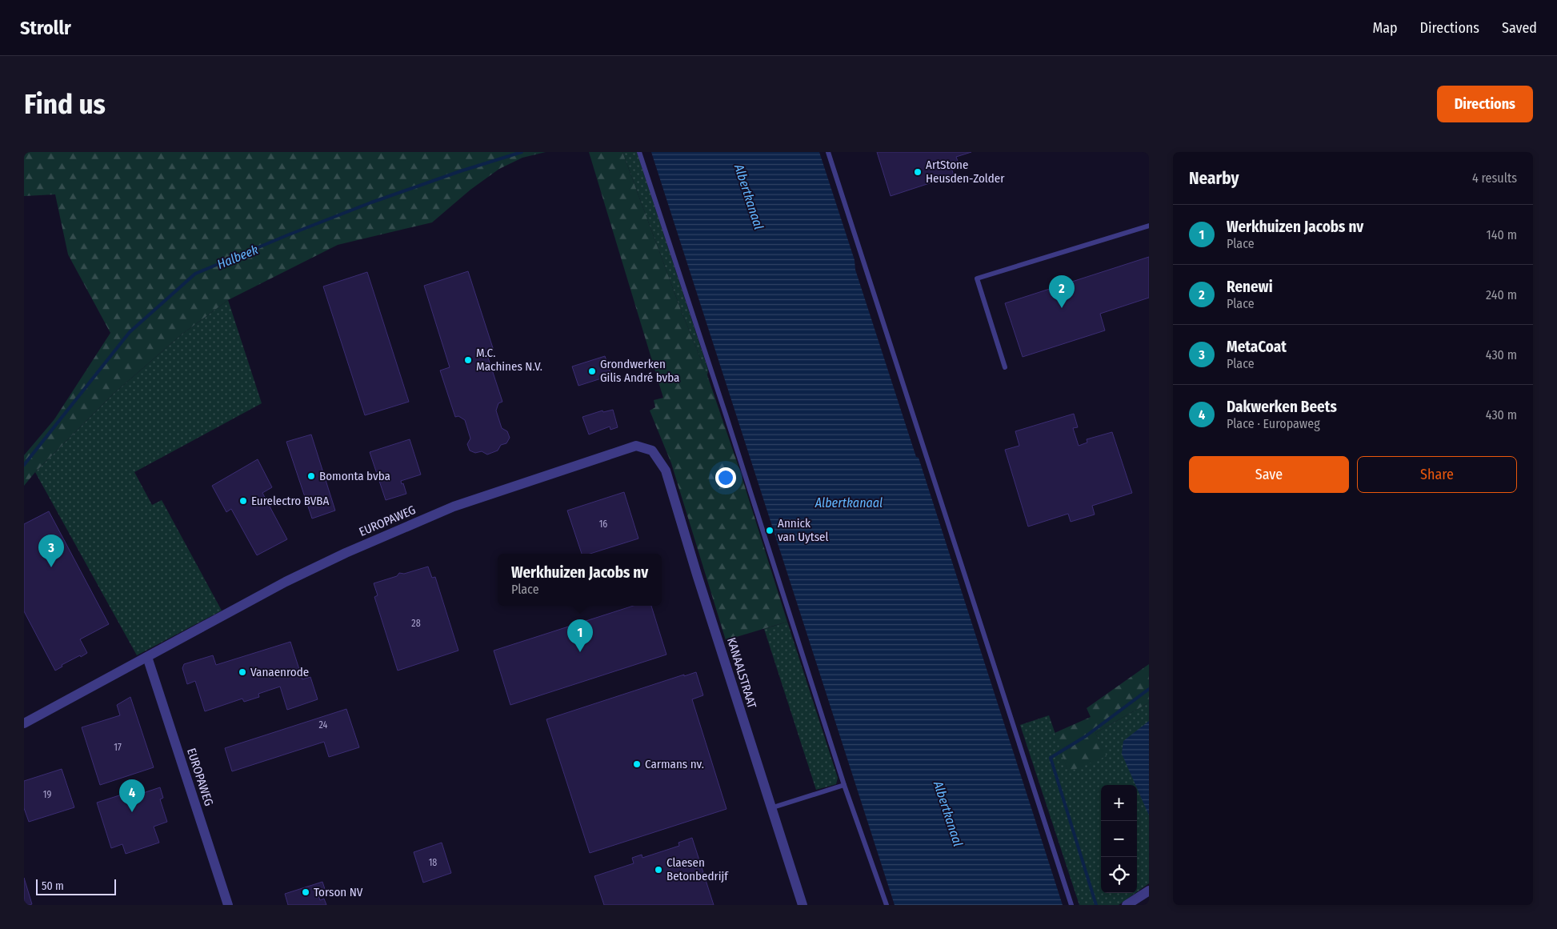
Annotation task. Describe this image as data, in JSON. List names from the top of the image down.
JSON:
{
  "streets": {
    "street": ["EUROPAWEG", "KANAALSTRAAT"]
  },
  "crossings": [
    ["EUROPAWEG", "KANAALSTRAAT"]
  ],
  "water": ["Albertkanaal", "Halbeek"],
  "places": [
    "ArtStone Heusden-Zolder",
    "M.C. Machines N.V.",
    "Grondwerken Gilis André bvba",
    "Bomonta bvba",
    "Eurelectro BVBA",
    "Annick van Uytsel",
    "Vanaenrode",
    "Carmans nv.",
    "Claesen Betonbedrijf",
    "Torson NV"
  ],
  "house_numbers": [
    "16",
    "28",
    "24",
    "17",
    "19",
    "18"
  ],
  "scale_bar": "50 m",
  "page": {
    "header": "Strollr",
    "nav": ["Map", "Directions", "Saved"],
    "buttons": [
      "Directions",
      ["Save", "Share"]
    ],
    "title": "Find us",
    "heading": ["Nearby", "4 results"],
    "list": [
      {
        "mark": "1",
        "name": "Werkhuizen Jacobs nv",
        "note": "Place",
        "value": "140 m"
      },
      {
        "mark": "2",
        "name": "Renewi",
        "note": "Place",
        "value": "240 m"
      },
      {
        "mark": "3",
        "name": "MetaCoat",
        "note": "Place",
        "value": "430 m"
      },
      {
        "mark": "4",
        "name": "Dakwerken Beets",
        "note": "Place · Europaweg",
        "value": "430 m"
      }
    ],
    "pins": [
      "2",
      "3",
      "1",
      "4"
    ],
    "popup": ["Werkhuizen Jacobs nv", "Place"],
    "map_buttons": ["+", "−"],
    "scale": "50 m"
  }
}
